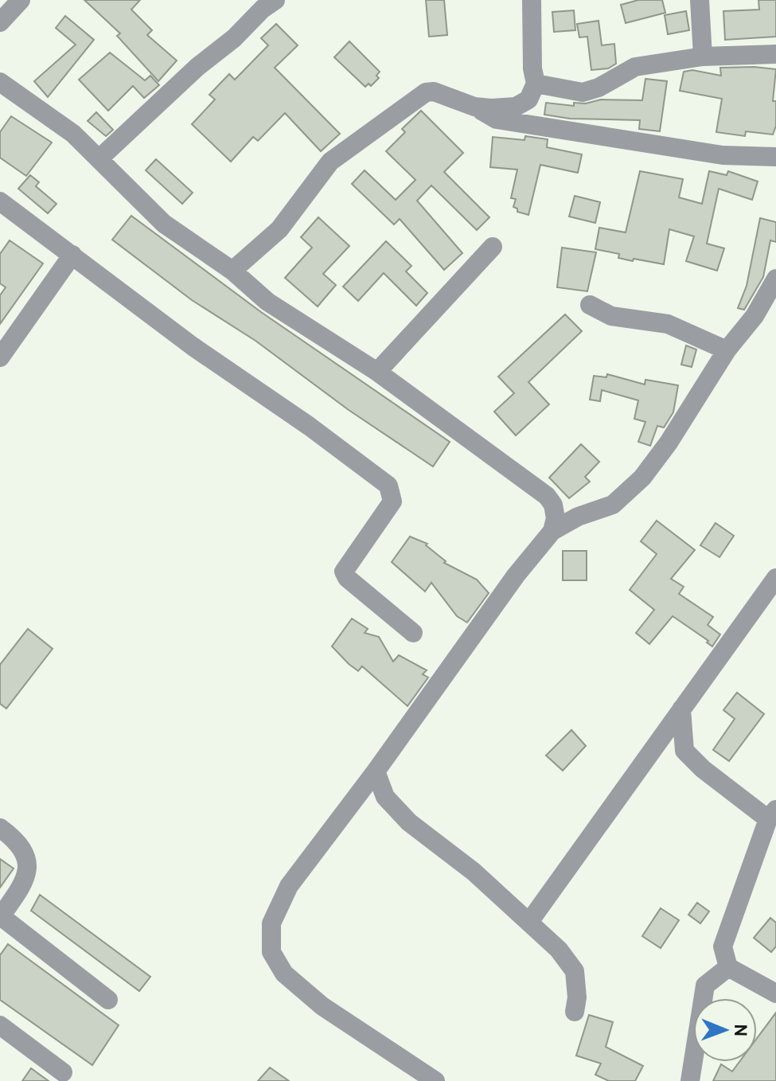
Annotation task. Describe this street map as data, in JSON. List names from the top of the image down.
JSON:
{
  "north": "right"
}
